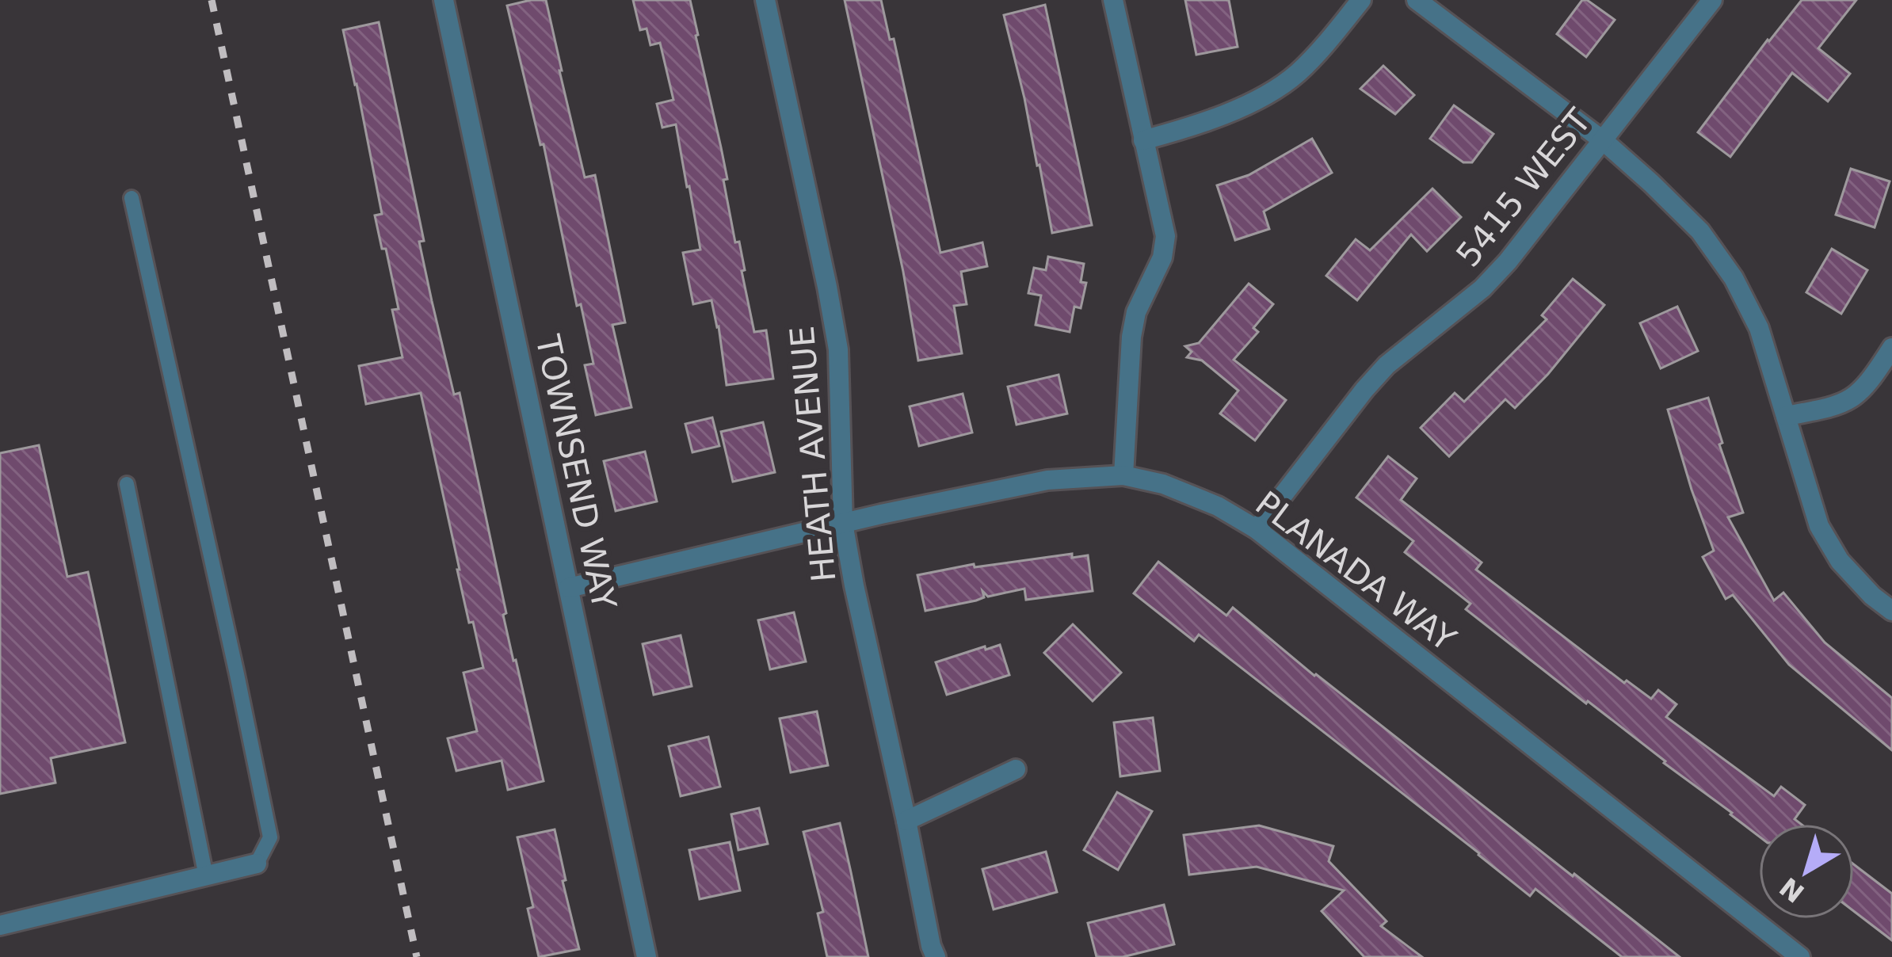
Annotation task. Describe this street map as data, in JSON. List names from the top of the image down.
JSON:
{
  "streets": {
    "street": [
      "5415 WEST",
      "HEATH AVENUE",
      "TOWNSEND WAY",
      "PLANADA WAY"
    ]
  },
  "crossings": [
    ["5415 WEST", "PLANADA WAY"],
    ["HEATH AVENUE", "PLANADA WAY"],
    ["TOWNSEND WAY", "PLANADA WAY"]
  ],
  "north": "bottom left"
}
